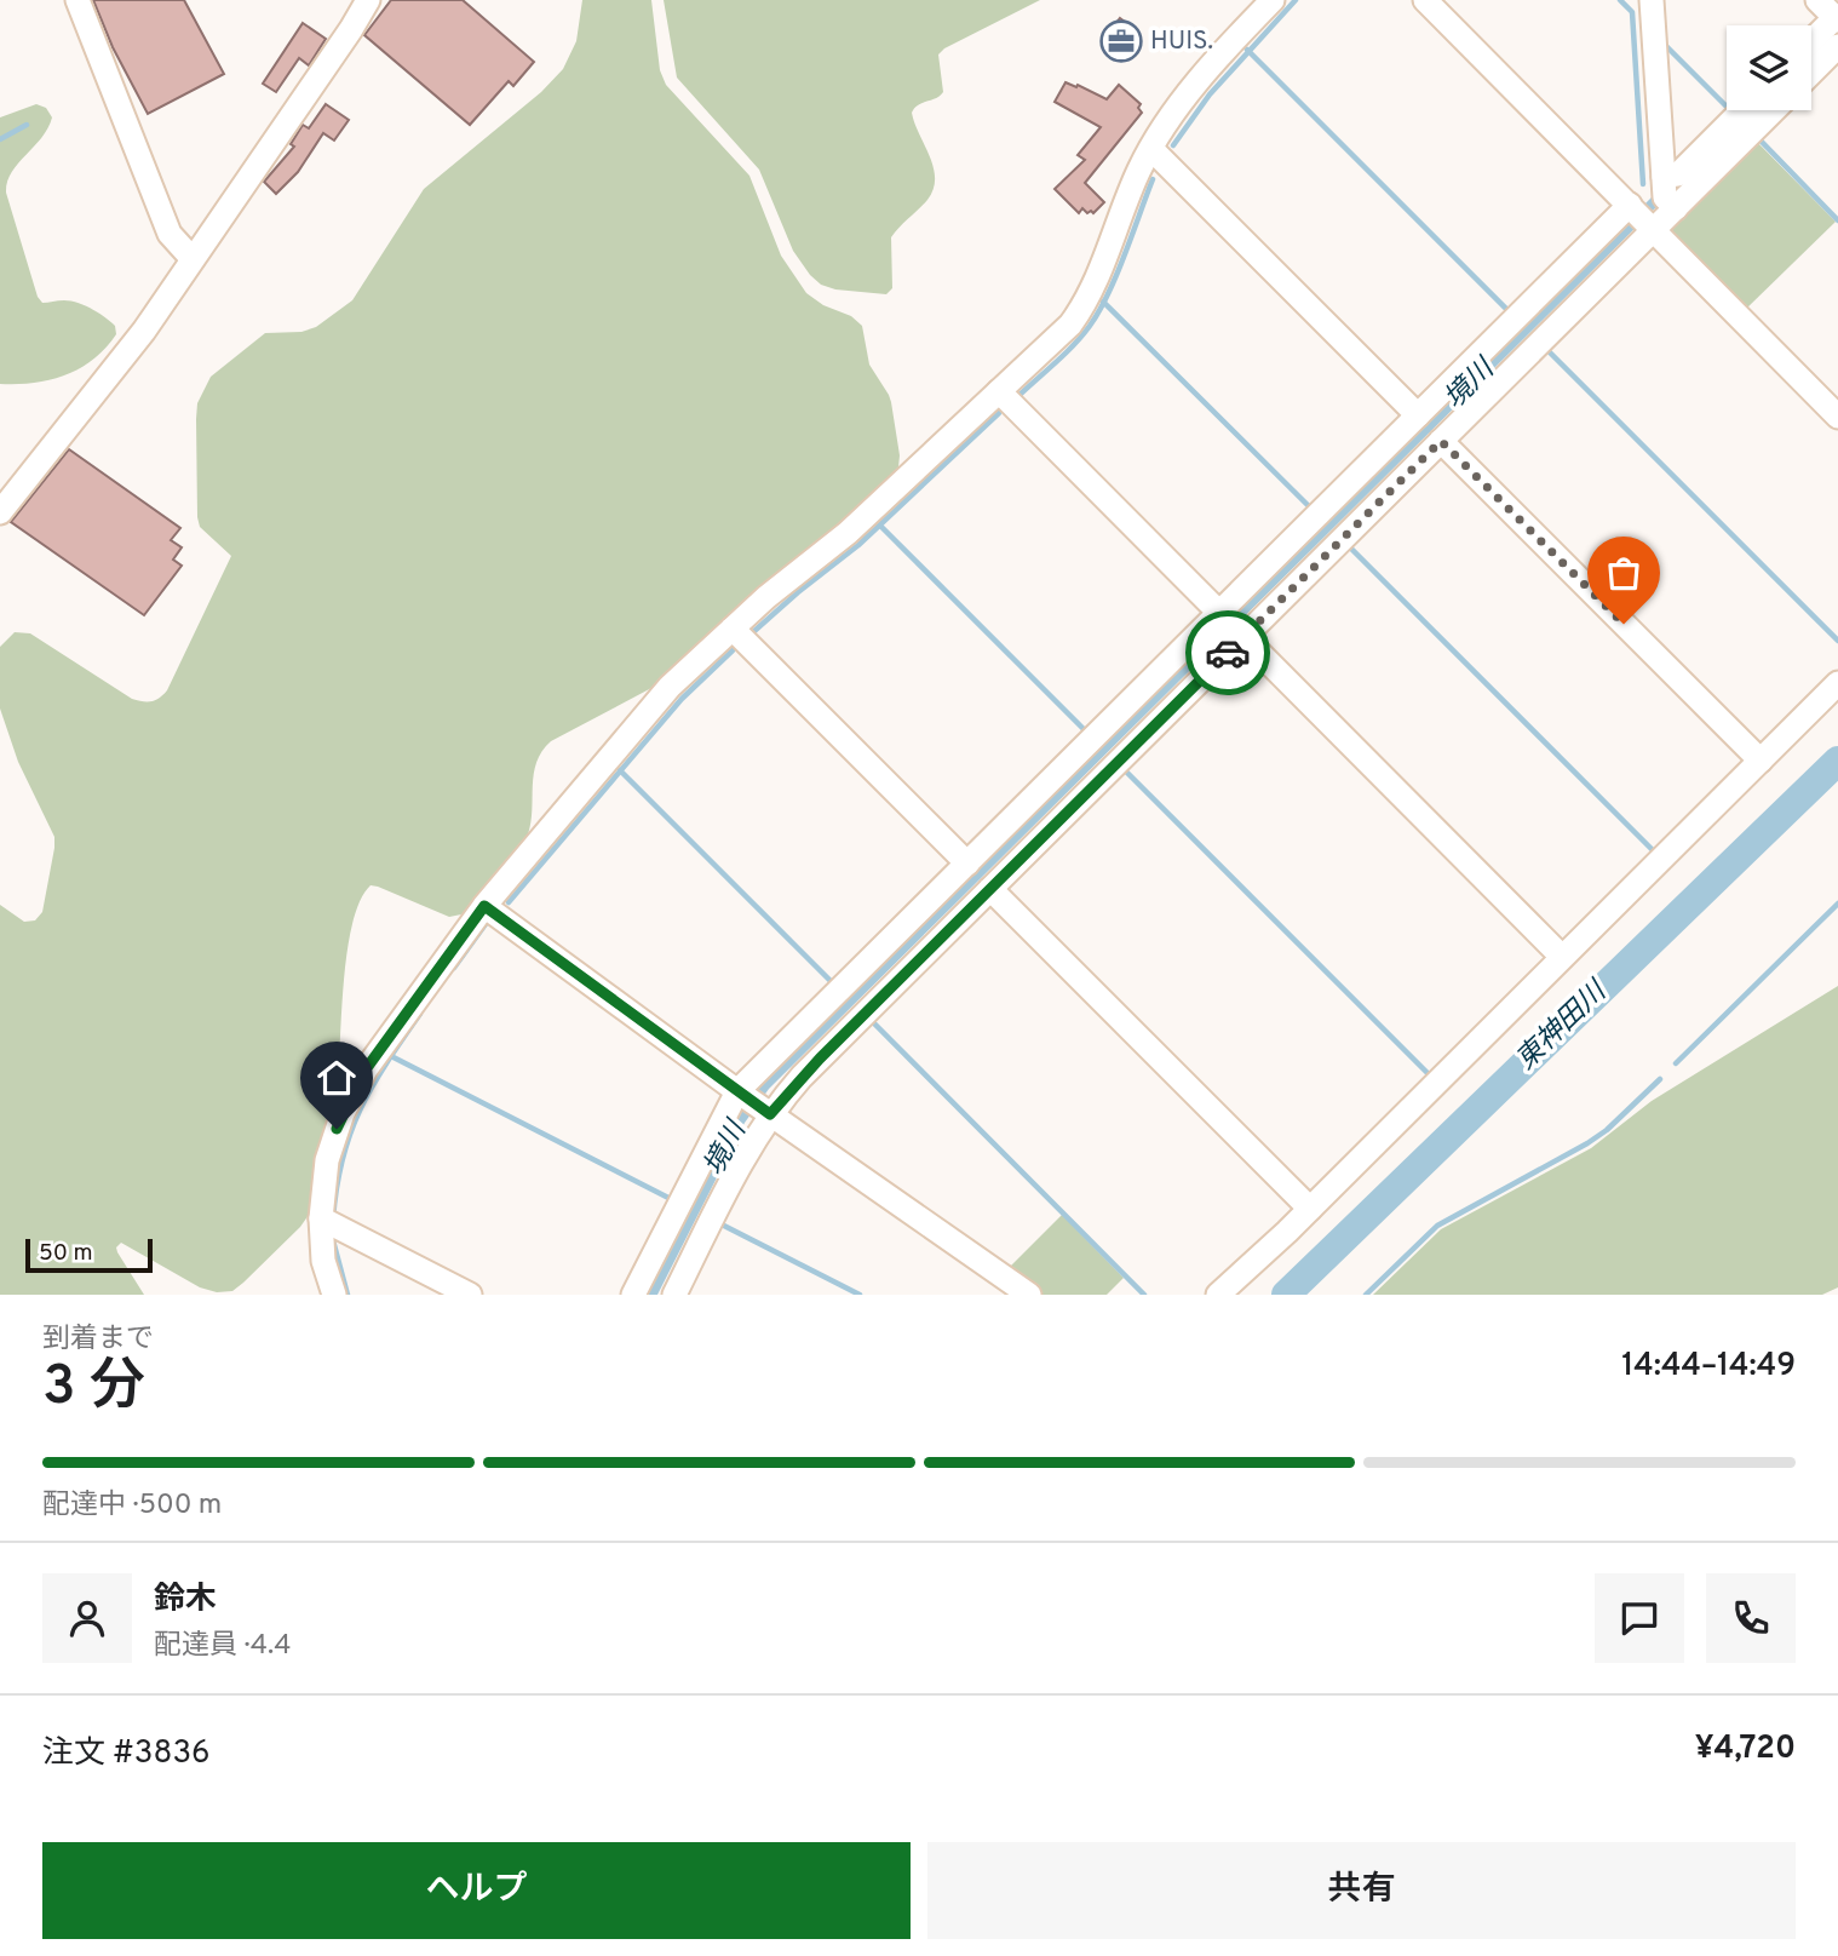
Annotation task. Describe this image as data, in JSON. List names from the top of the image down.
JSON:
{
  "water": ["境川", "東神田川"],
  "places": {
    "office": ["HUIS."]
  },
  "scale_bar": "50 m",
  "page": {
    "scale": "50 m",
    "heading": ["3 分", "到着まで", "14:44–14:49"],
    "panel": [
      "鈴木",
      "配達員 · 4.4",
      "注文 #3836",
      "¥4,720"
    ],
    "bar": "配達中 · 500 m",
    "buttons": ["ヘルプ", "共有"]
  }
}
